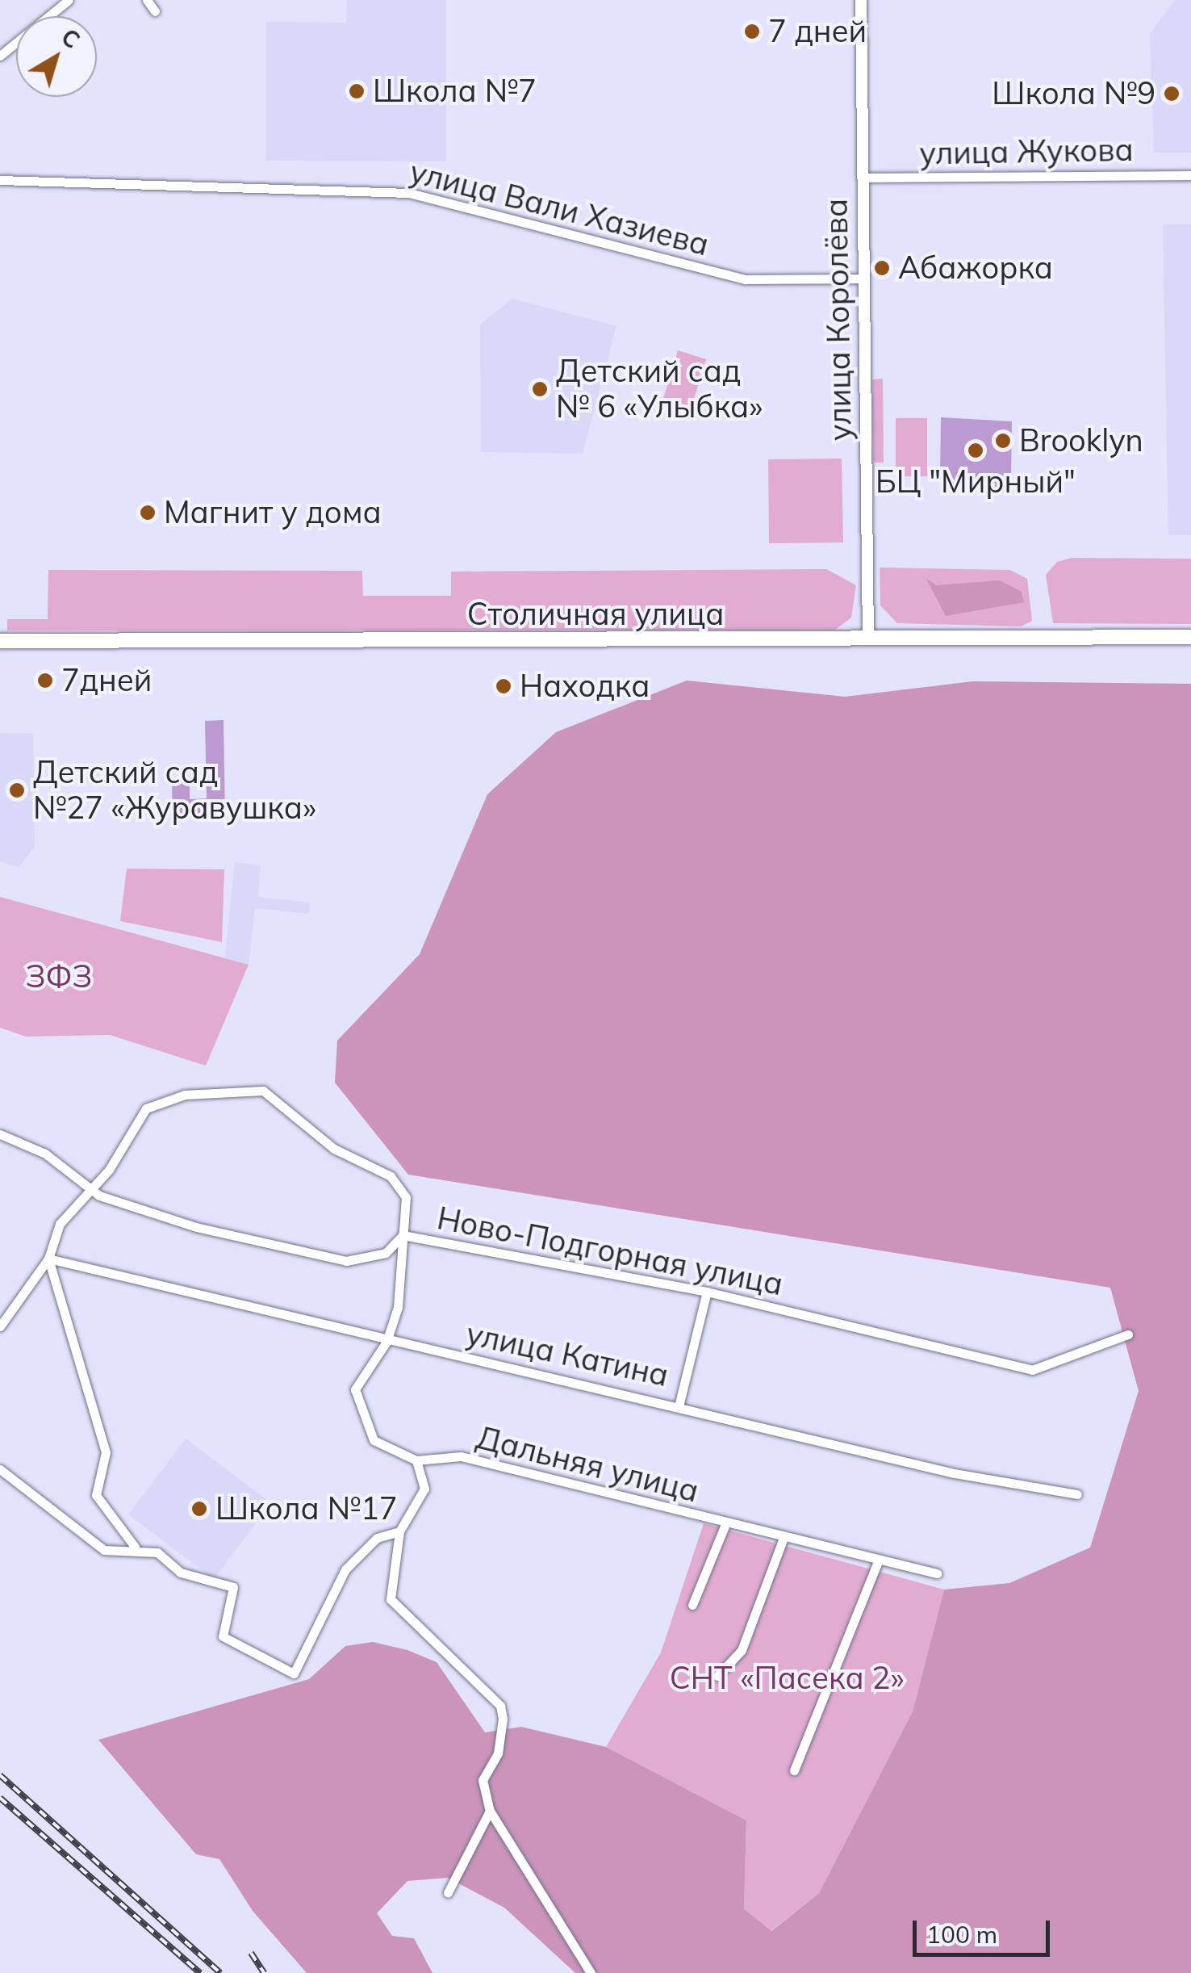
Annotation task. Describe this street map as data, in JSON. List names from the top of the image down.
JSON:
{
  "streets": {
    "main road": ["Столичная улица"],
    "street": [
      "улица Жукова",
      "улица Вали Хазиева",
      "улица Королёва",
      "Ново-Подгорная улица",
      "улица Катина",
      "Дальняя улица"
    ]
  },
  "crossings": [
    ["улица Жукова", "улица Королёва"],
    ["улица Вали Хазиева", "улица Королёва"],
    ["улица Королёва", "Столичная улица"]
  ],
  "parks": ["ЗФЗ", "СНТ «Пасека 2»"],
  "places": [
    "7 дней",
    "Школа №7",
    "Школа №9",
    "Абажорка",
    "Детский сад № 6 «Улыбка»",
    "Brooklyn",
    "БЦ \"Мирный\"",
    "Магнит у дома",
    "7дней",
    "Находка",
    "Детский сад №27 «Журавушка»",
    "Школа №17"
  ],
  "scale_bar": "100 m",
  "north": "top right"
}
